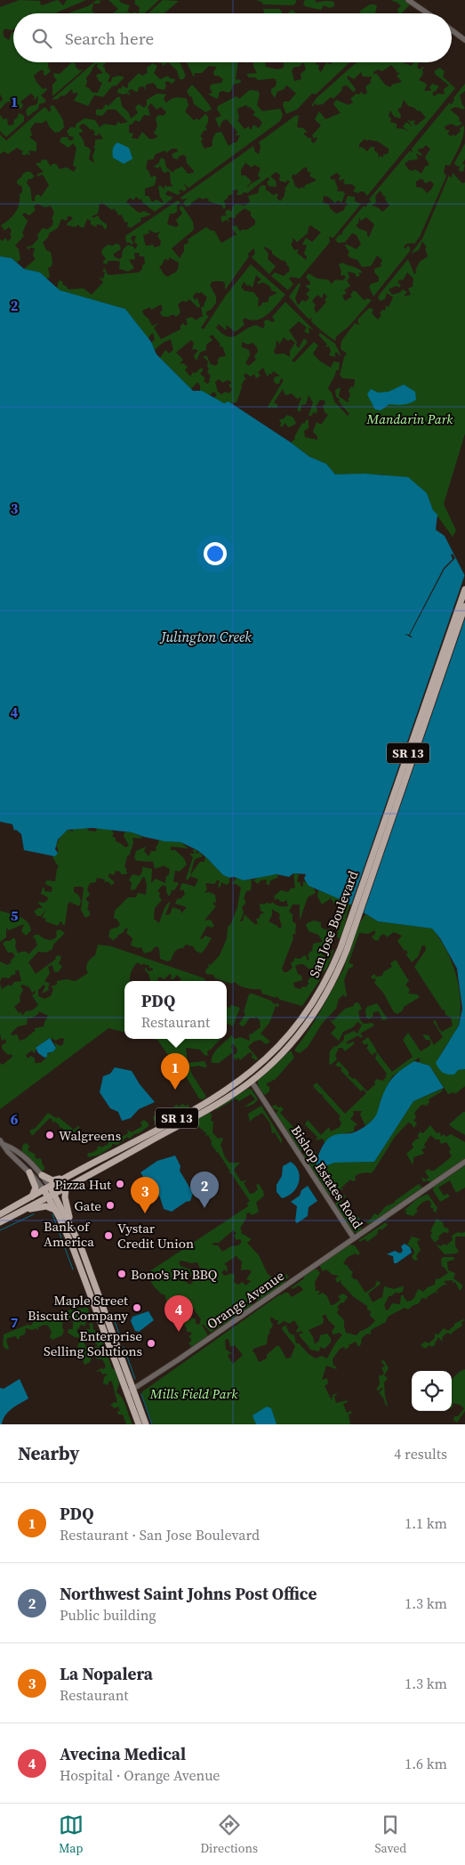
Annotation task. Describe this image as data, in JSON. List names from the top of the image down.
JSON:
{
  "streets": {
    "main road": ["SR 13", "San Jose Boulevard"],
    "street": ["Bishop Estates Road", "Orange Avenue"]
  },
  "crossings": [
    ["SR 13", "San Jose Boulevard"],
    ["San Jose Boulevard", "Bishop Estates Road"],
    ["Bishop Estates Road", "Orange Avenue"]
  ],
  "water": ["Julington Creek"],
  "parks": ["Mandarin Park", "Mills Field Park"],
  "places": [
    "Walgreens",
    "Pizza Hut",
    "Gate",
    "Bank of America",
    "Vystar Credit Union",
    "Bono's Pit BBQ",
    "Maple Street Biscuit Company",
    "Enterprise Selling Solutions"
  ],
  "page": {
    "search": "Search here",
    "popup": ["PDQ", "Restaurant"],
    "pins": [
      "1",
      "2",
      "3",
      "4"
    ],
    "heading": ["Nearby", "4 results"],
    "list": [
      {
        "mark": "1",
        "name": "PDQ",
        "note": "Restaurant · San Jose Boulevard",
        "value": "1.1 km"
      },
      {
        "mark": "2",
        "name": "Northwest Saint Johns Post Office",
        "note": "Public building",
        "value": "1.3 km"
      },
      {
        "mark": "3",
        "name": "La Nopalera",
        "note": "Restaurant",
        "value": "1.3 km"
      },
      {
        "mark": "4",
        "name": "Avecina Medical",
        "note": "Hospital · Orange Avenue",
        "value": "1.6 km"
      }
    ],
    "nav": ["Map", "Directions", "Saved"]
  },
  "grid": {
    "rows": [
      "1",
      "2",
      "3",
      "4",
      "5",
      "6",
      "7"
    ]
  }
}
